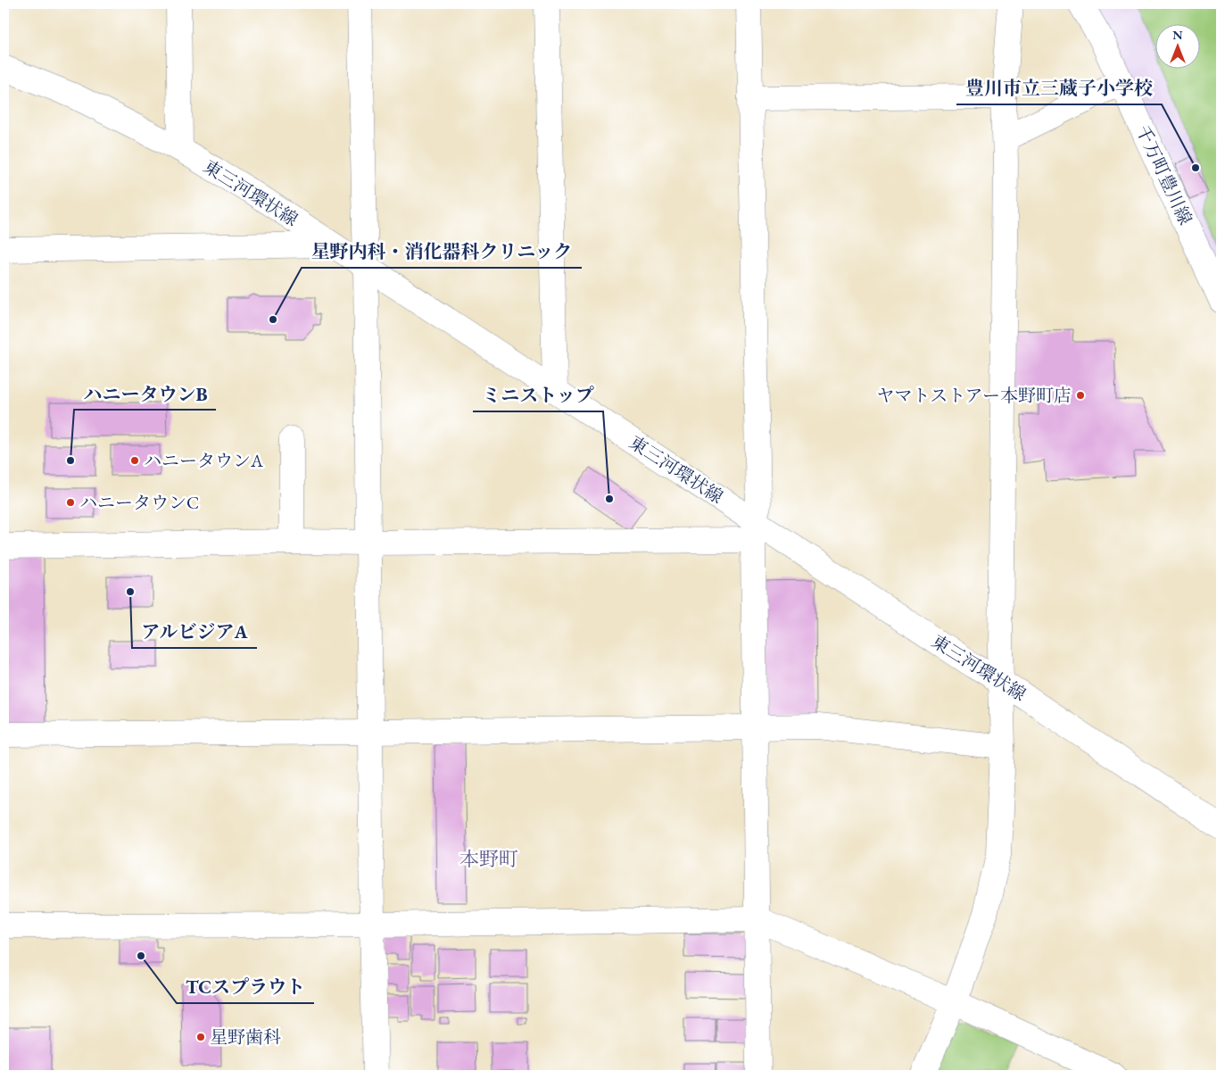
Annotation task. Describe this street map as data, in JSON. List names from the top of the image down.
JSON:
{
  "streets": {
    "street": ["千万町豊川線", "東三河環状線"]
  },
  "districts": ["本野町"],
  "places": [
    "豊川市立三蔵子小学校",
    "星野内科・消化器科クリニック",
    "ヤマトストアー本野町店",
    "ハニータウンB",
    "ハニータウンA",
    "ミニストップ",
    "ハニータウンC",
    "アルビジアA",
    "TCスプラウト",
    "星野歯科"
  ],
  "north": "top"
}
